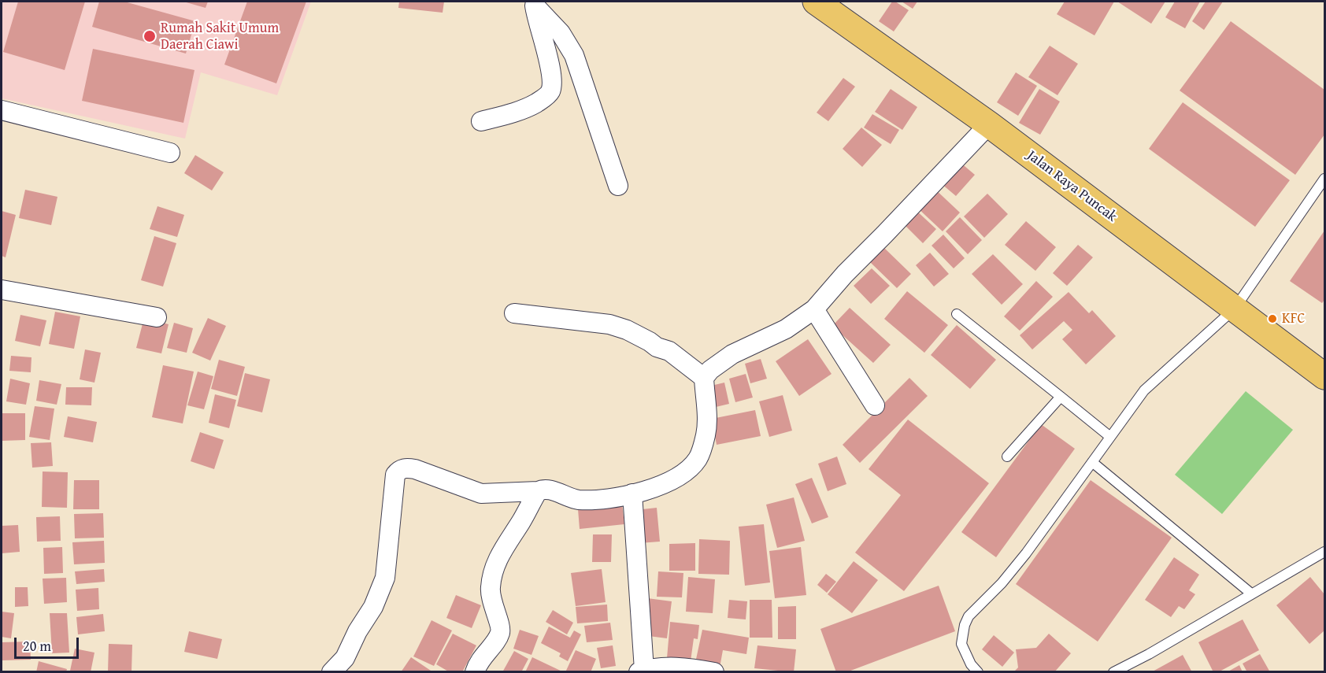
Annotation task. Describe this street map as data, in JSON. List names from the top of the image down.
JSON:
{
  "streets": {
    "highway": ["Jalan Raya Puncak"]
  },
  "places": ["Rumah Sakit Umum Daerah Ciawi", "KFC"],
  "scale_bar": "20 m"
}
